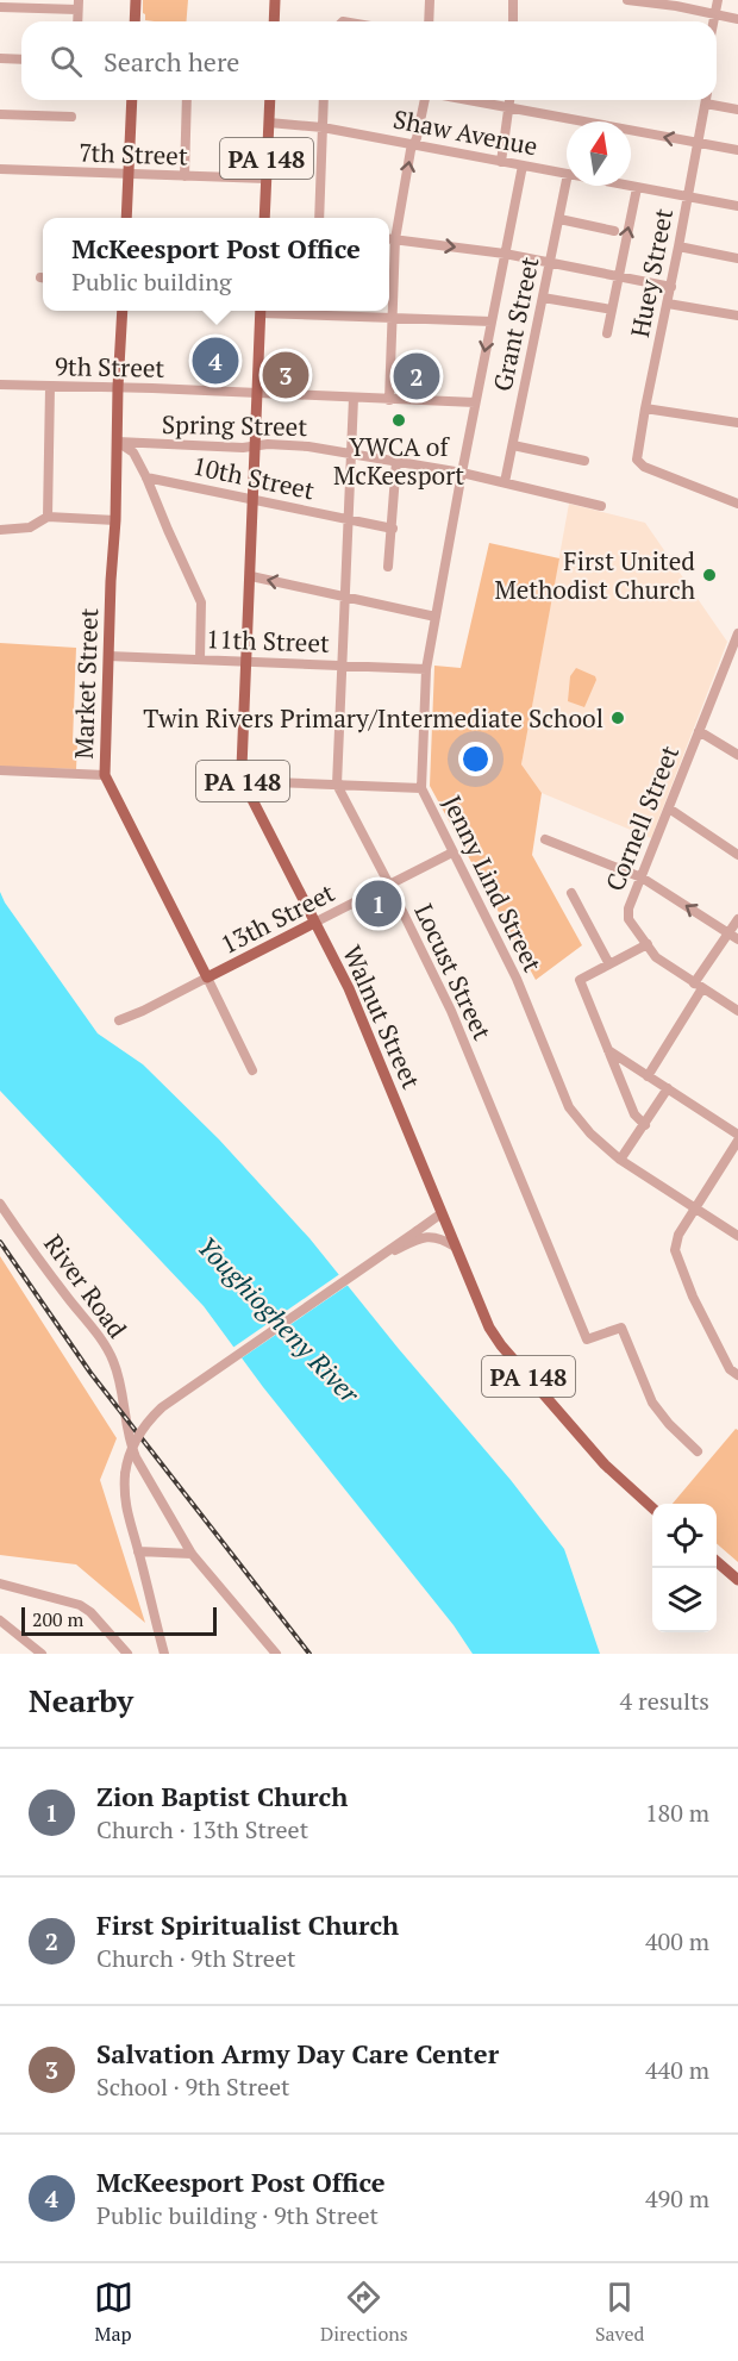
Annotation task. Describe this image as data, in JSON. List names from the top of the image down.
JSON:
{
  "streets": {
    "main road": [
      "PA 148",
      "Market Street",
      "13th Street",
      "Walnut Street"
    ],
    "street": [
      "Shaw Avenue",
      "7th Street",
      "Huey Street",
      "Grant Street",
      "9th Street",
      "Spring Street",
      "10th Street",
      "11th Street",
      "Cornell Street",
      "Jenny Lind Street",
      "Locust Street",
      "River Road"
    ]
  },
  "crossings": [
    ["Shaw Avenue", "PA 148"],
    ["Shaw Avenue", "Huey Street"],
    ["Shaw Avenue", "Jenny Lind Street"],
    ["7th Street", "PA 148"],
    ["Grant Street", "Spring Street"],
    ["9th Street", "Market Street"],
    ["9th Street", "Jenny Lind Street"],
    ["9th Street", "Locust Street"],
    ["9th Street", "Walnut Street"],
    ["Spring Street", "Market Street"],
    ["Spring Street", "Jenny Lind Street"],
    ["Spring Street", "Locust Street"],
    ["Spring Street", "Walnut Street"],
    ["10th Street", "Locust Street"],
    ["10th Street", "Walnut Street"],
    ["11th Street", "Market Street"],
    ["11th Street", "Jenny Lind Street"],
    ["11th Street", "Locust Street"],
    ["11th Street", "Walnut Street"],
    ["Market Street", "13th Street"],
    ["Jenny Lind Street", "13th Street"],
    ["13th Street", "Locust Street"],
    ["13th Street", "Walnut Street"]
  ],
  "water": ["Youghiogheny River"],
  "places": ["YWCA of McKeesport", "First United Methodist Church", "Twin Rivers Primary/Intermediate School"],
  "scale_bar": "200 m",
  "north": "top",
  "page": {
    "search": "Search here",
    "popup": ["McKeesport Post Office", "Public building"],
    "pins": [
      "4",
      "3",
      "2",
      "1"
    ],
    "scale": "200 m",
    "heading": ["Nearby", "4 results"],
    "list": [
      {
        "mark": "1",
        "name": "Zion Baptist Church",
        "note": "Church · 13th Street",
        "value": "180 m"
      },
      {
        "mark": "2",
        "name": "First Spiritualist Church",
        "note": "Church · 9th Street",
        "value": "400 m"
      },
      {
        "mark": "3",
        "name": "Salvation Army Day Care Center",
        "note": "School · 9th Street",
        "value": "440 m"
      },
      {
        "mark": "4",
        "name": "McKeesport Post Office",
        "note": "Public building · 9th Street",
        "value": "490 m"
      }
    ],
    "nav": ["Map", "Directions", "Saved"]
  }
}
